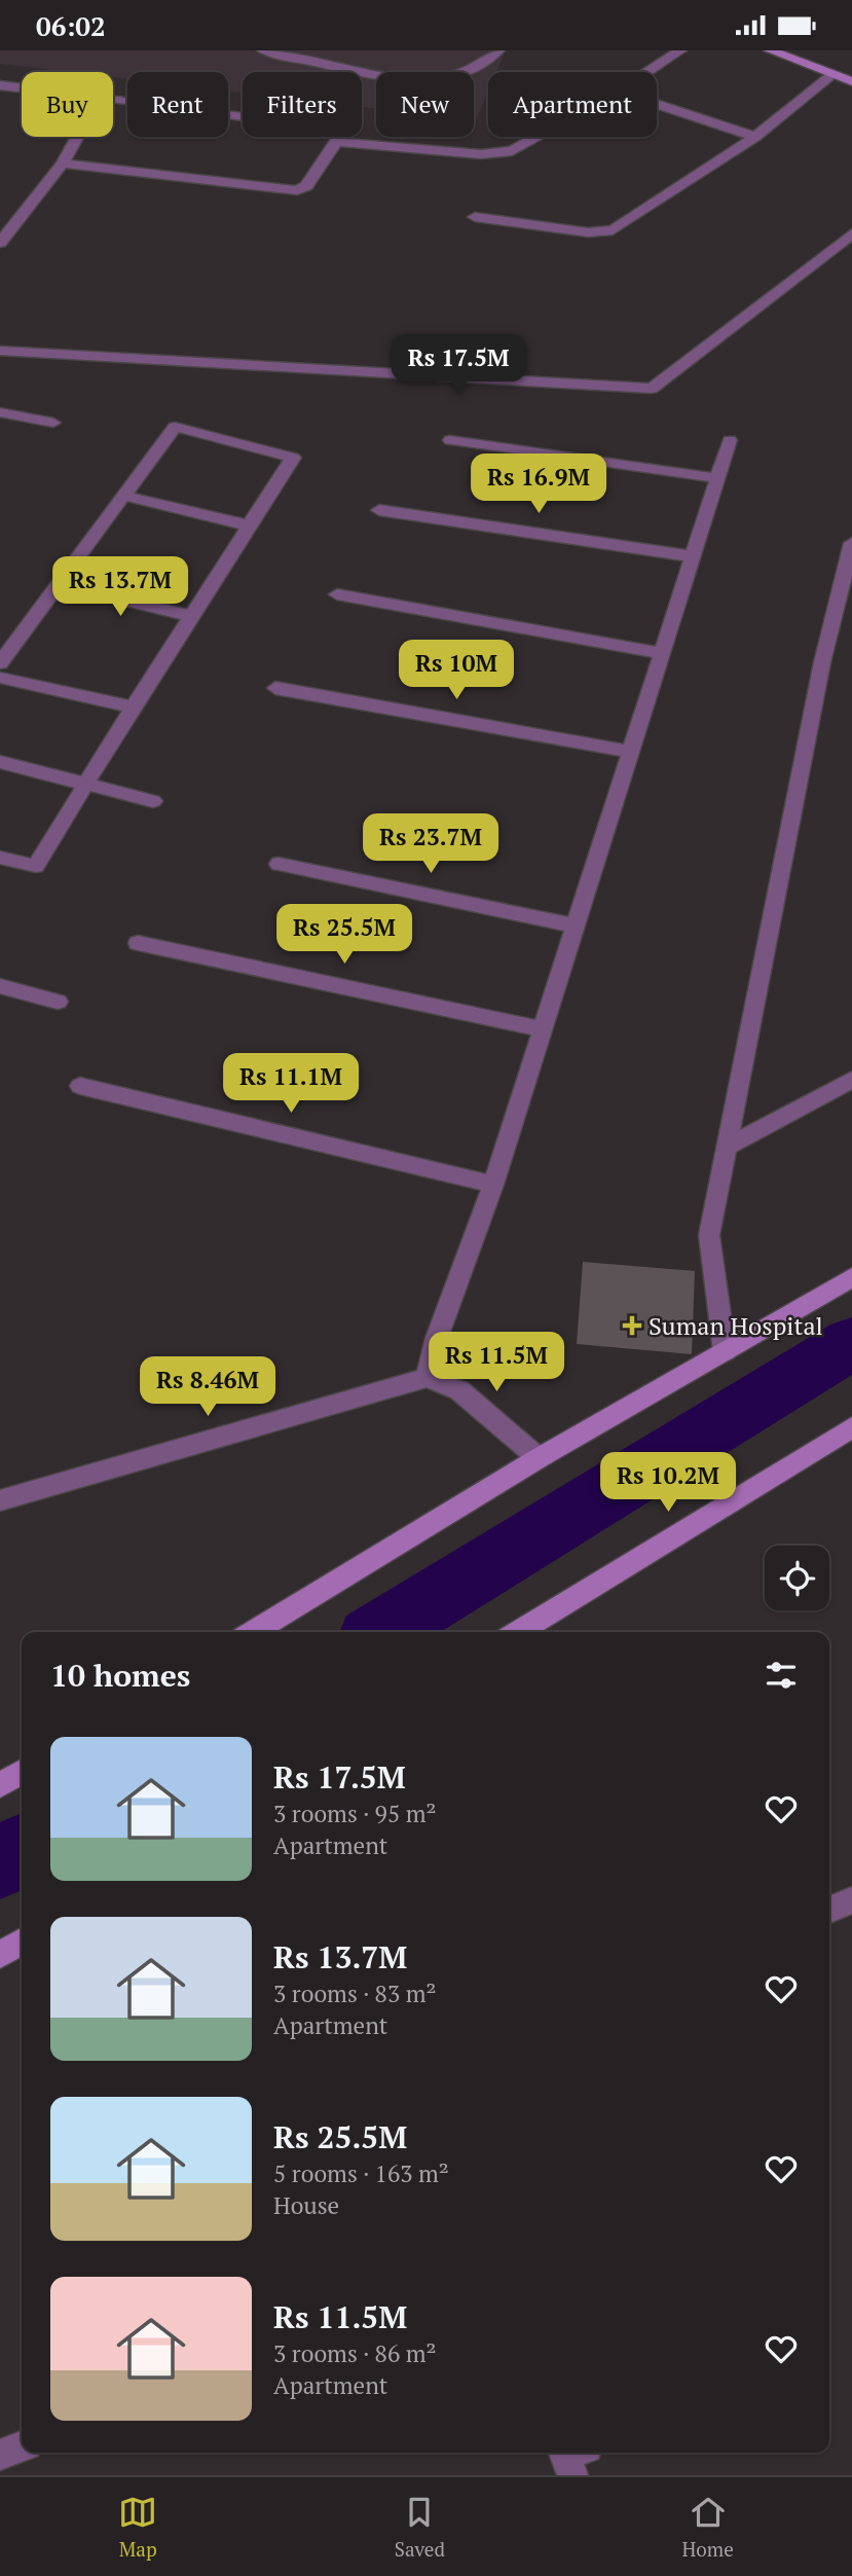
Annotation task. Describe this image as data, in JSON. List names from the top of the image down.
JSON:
{
  "places": {
    "health": ["Suman Hospital"]
  },
  "page": {
    "status": "06:02",
    "chip": [
      "Buy",
      "Rent",
      "Filters",
      "New",
      "Apartment"
    ],
    "price": [
      "Rs 17.5M",
      "Rs 16.9M",
      "Rs 13.7M",
      "Rs 10M",
      "Rs 23.7M",
      "Rs 25.5M",
      "Rs 11.1M",
      "Rs 11.5M",
      "Rs 8.46M",
      "Rs 10.2M"
    ],
    "heading": "10 homes",
    "list": [
      {
        "name": "Rs 17.5M",
        "note": "3 rooms · 95 m² · Apartment"
      },
      {
        "name": "Rs 13.7M",
        "note": "3 rooms · 83 m² · Apartment"
      },
      {
        "name": "Rs 25.5M",
        "note": "5 rooms · 163 m² · House"
      },
      {
        "name": "Rs 11.5M",
        "note": "3 rooms · 86 m² · Apartment"
      }
    ],
    "tabs": ["Map", "Saved", "Home"]
  }
}
